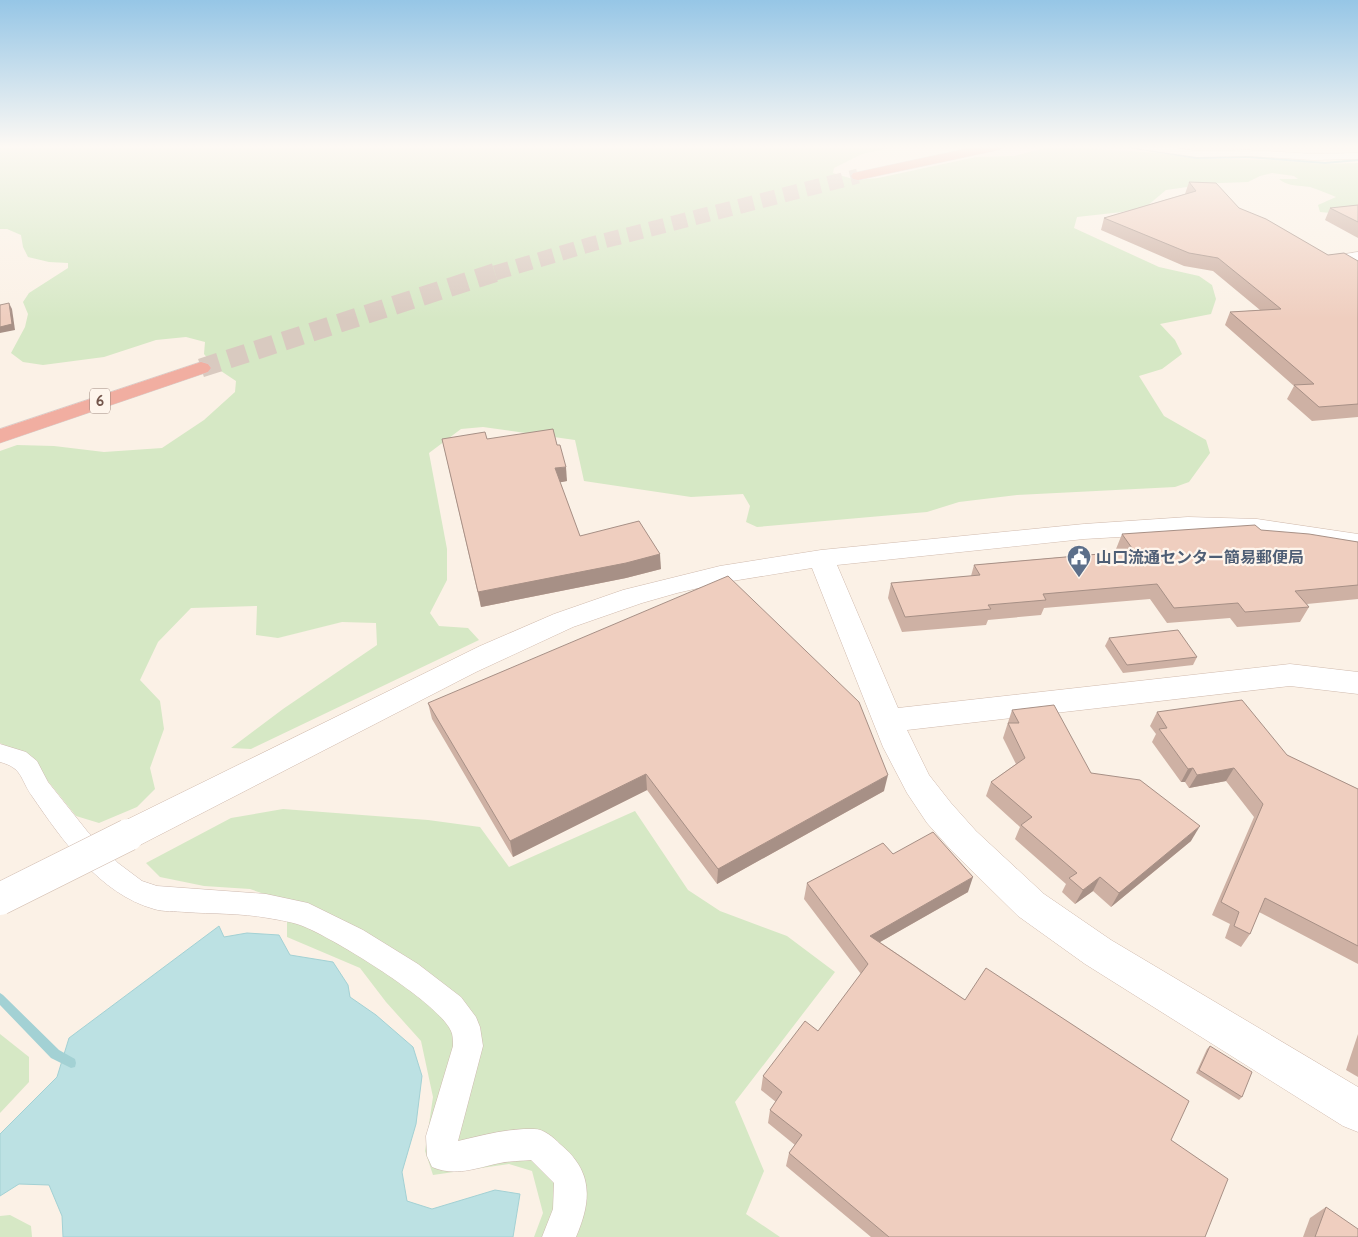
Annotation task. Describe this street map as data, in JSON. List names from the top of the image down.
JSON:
{
  "streets": {
    "highway": ["6"]
  },
  "places": {
    "public building": ["山口流通センター簡易郵便局"]
  }
}
